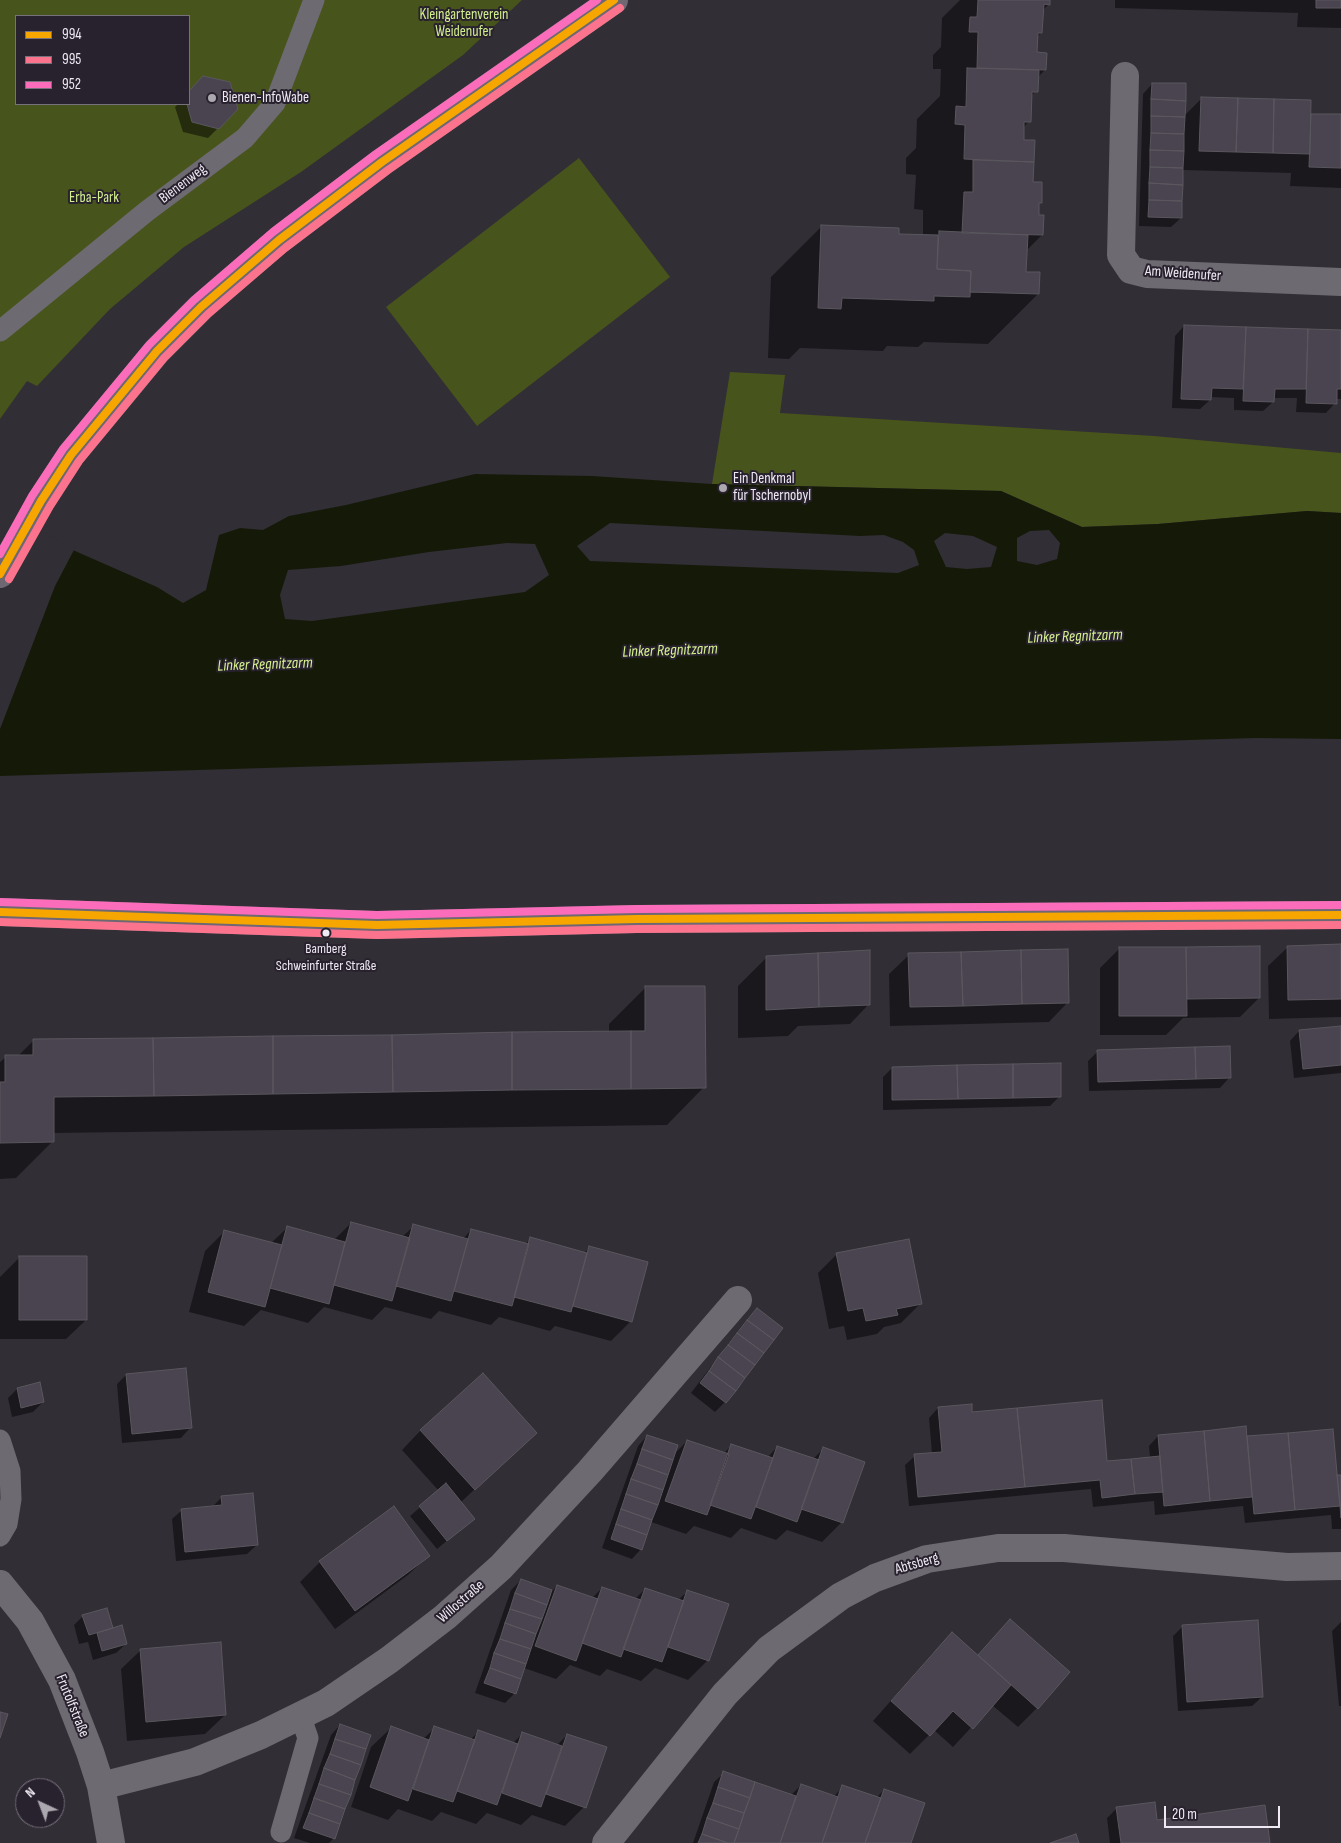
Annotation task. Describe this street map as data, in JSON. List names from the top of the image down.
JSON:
{
  "streets": {
    "street": [
      "Am Weidenufer",
      "Abtsberg",
      "Willostraße",
      "Frutolfstraße"
    ],
    "lane": ["Bienenweg"]
  },
  "crossings": [
    ["Willostraße", "Frutolfstraße"]
  ],
  "water": ["Linker Regnitzarm"],
  "parks": ["Kleingartenverein Weidenufer", "Erba-Park"],
  "places": ["Bienen-InfoWabe", "Ein Denkmal für Tschernobyl", "Bamberg Schweinfurter Straße"],
  "lines": ["transit line 994", "transit line 952", "transit line 995"],
  "legend": ["994", "995", "952"],
  "scale_bar": "20 m",
  "north": "top left"
}
